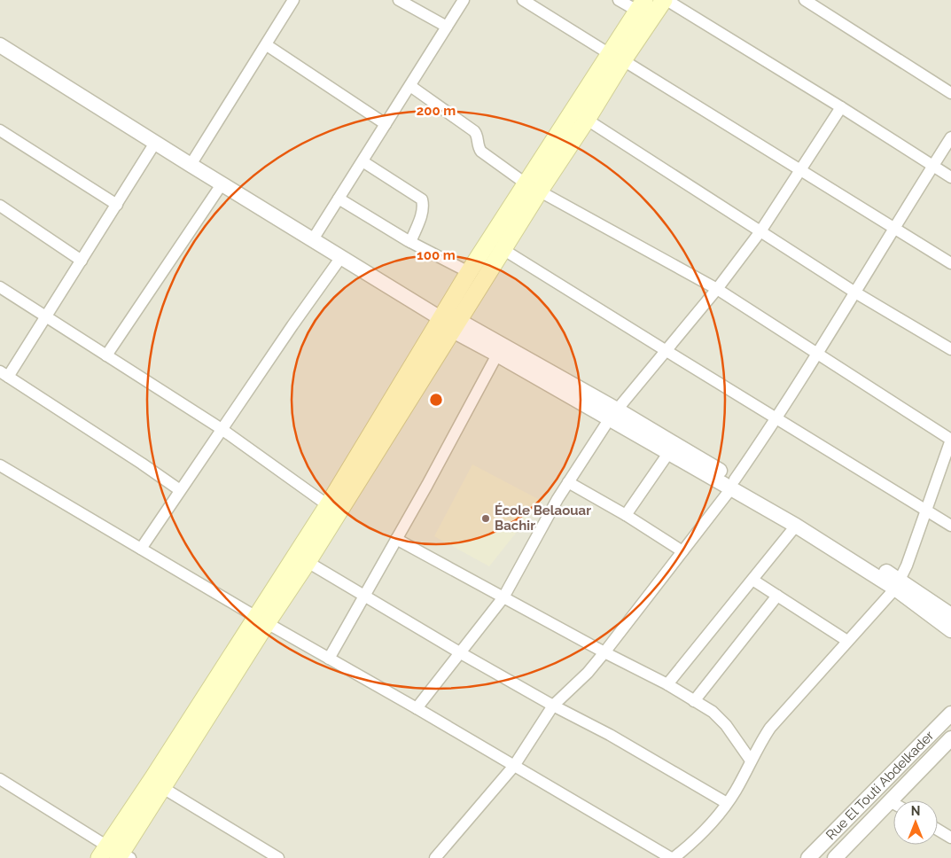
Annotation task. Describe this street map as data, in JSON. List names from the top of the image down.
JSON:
{
  "streets": {
    "street": ["Rue El Touti Abdelkader"]
  },
  "places": ["École Belaouar Bachir"],
  "north": "top",
  "rings": ["200 m", "100 m"]
}
